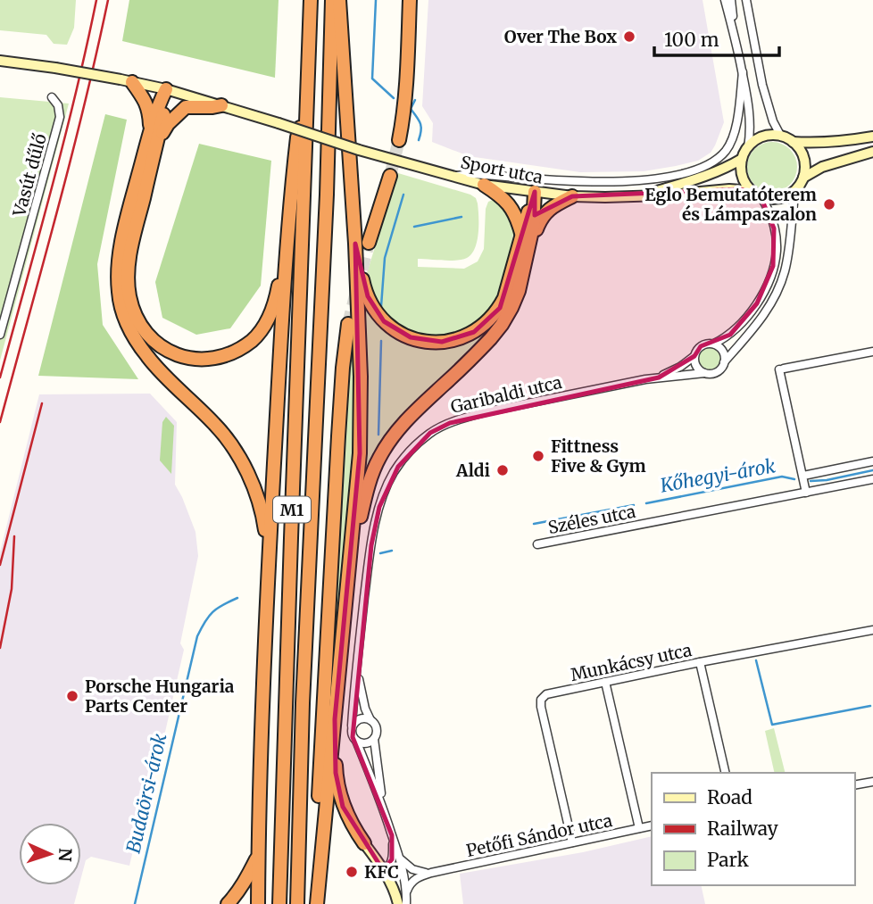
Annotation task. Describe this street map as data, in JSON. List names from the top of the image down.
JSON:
{
  "streets": {
    "highway": ["M1"],
    "main road": ["Sport utca"],
    "street": [
      "Vasút dűlő",
      "Garibaldi utca",
      "Széles utca",
      "Munkácsy utca",
      "Petőfi Sándor utca"
    ]
  },
  "crossings": [
    ["Munkácsy utca", "Petőfi Sándor utca"]
  ],
  "water": ["Kőhegyi-árok", "Budaörsi-árok"],
  "places": [
    "Over The Box",
    "Eglo Bemutatóterem és Lámpaszalon",
    "Fittness Five & Gym",
    "Aldi",
    "Porsche Hungaria Parts Center",
    "KFC"
  ],
  "legend": ["Road", "Railway", "Park"],
  "scale_bar": "100 m",
  "north": "right"
}
